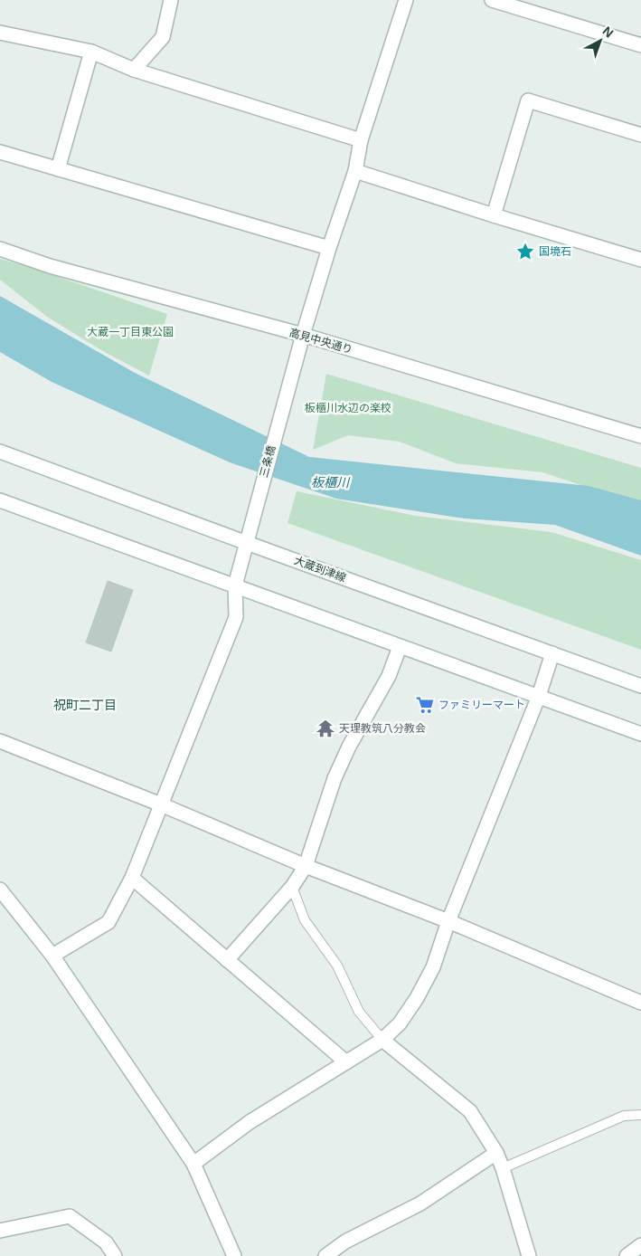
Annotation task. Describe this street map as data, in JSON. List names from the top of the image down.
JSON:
{
  "streets": {
    "street": ["高見中央通り", "三条橋", "大蔵到津線"]
  },
  "crossings": [
    ["高見中央通り", "三条橋"],
    ["三条橋", "大蔵到津線"]
  ],
  "districts": ["祝町二丁目"],
  "water": ["板櫃川"],
  "parks": ["大蔵一丁目東公園", "板櫃川水辺の楽校"],
  "places": {
    "place": ["国境石"],
    "supermarket": ["ファミリーマート"],
    "temple": ["天理教筑八分教会"]
  },
  "north": "top right"
}
